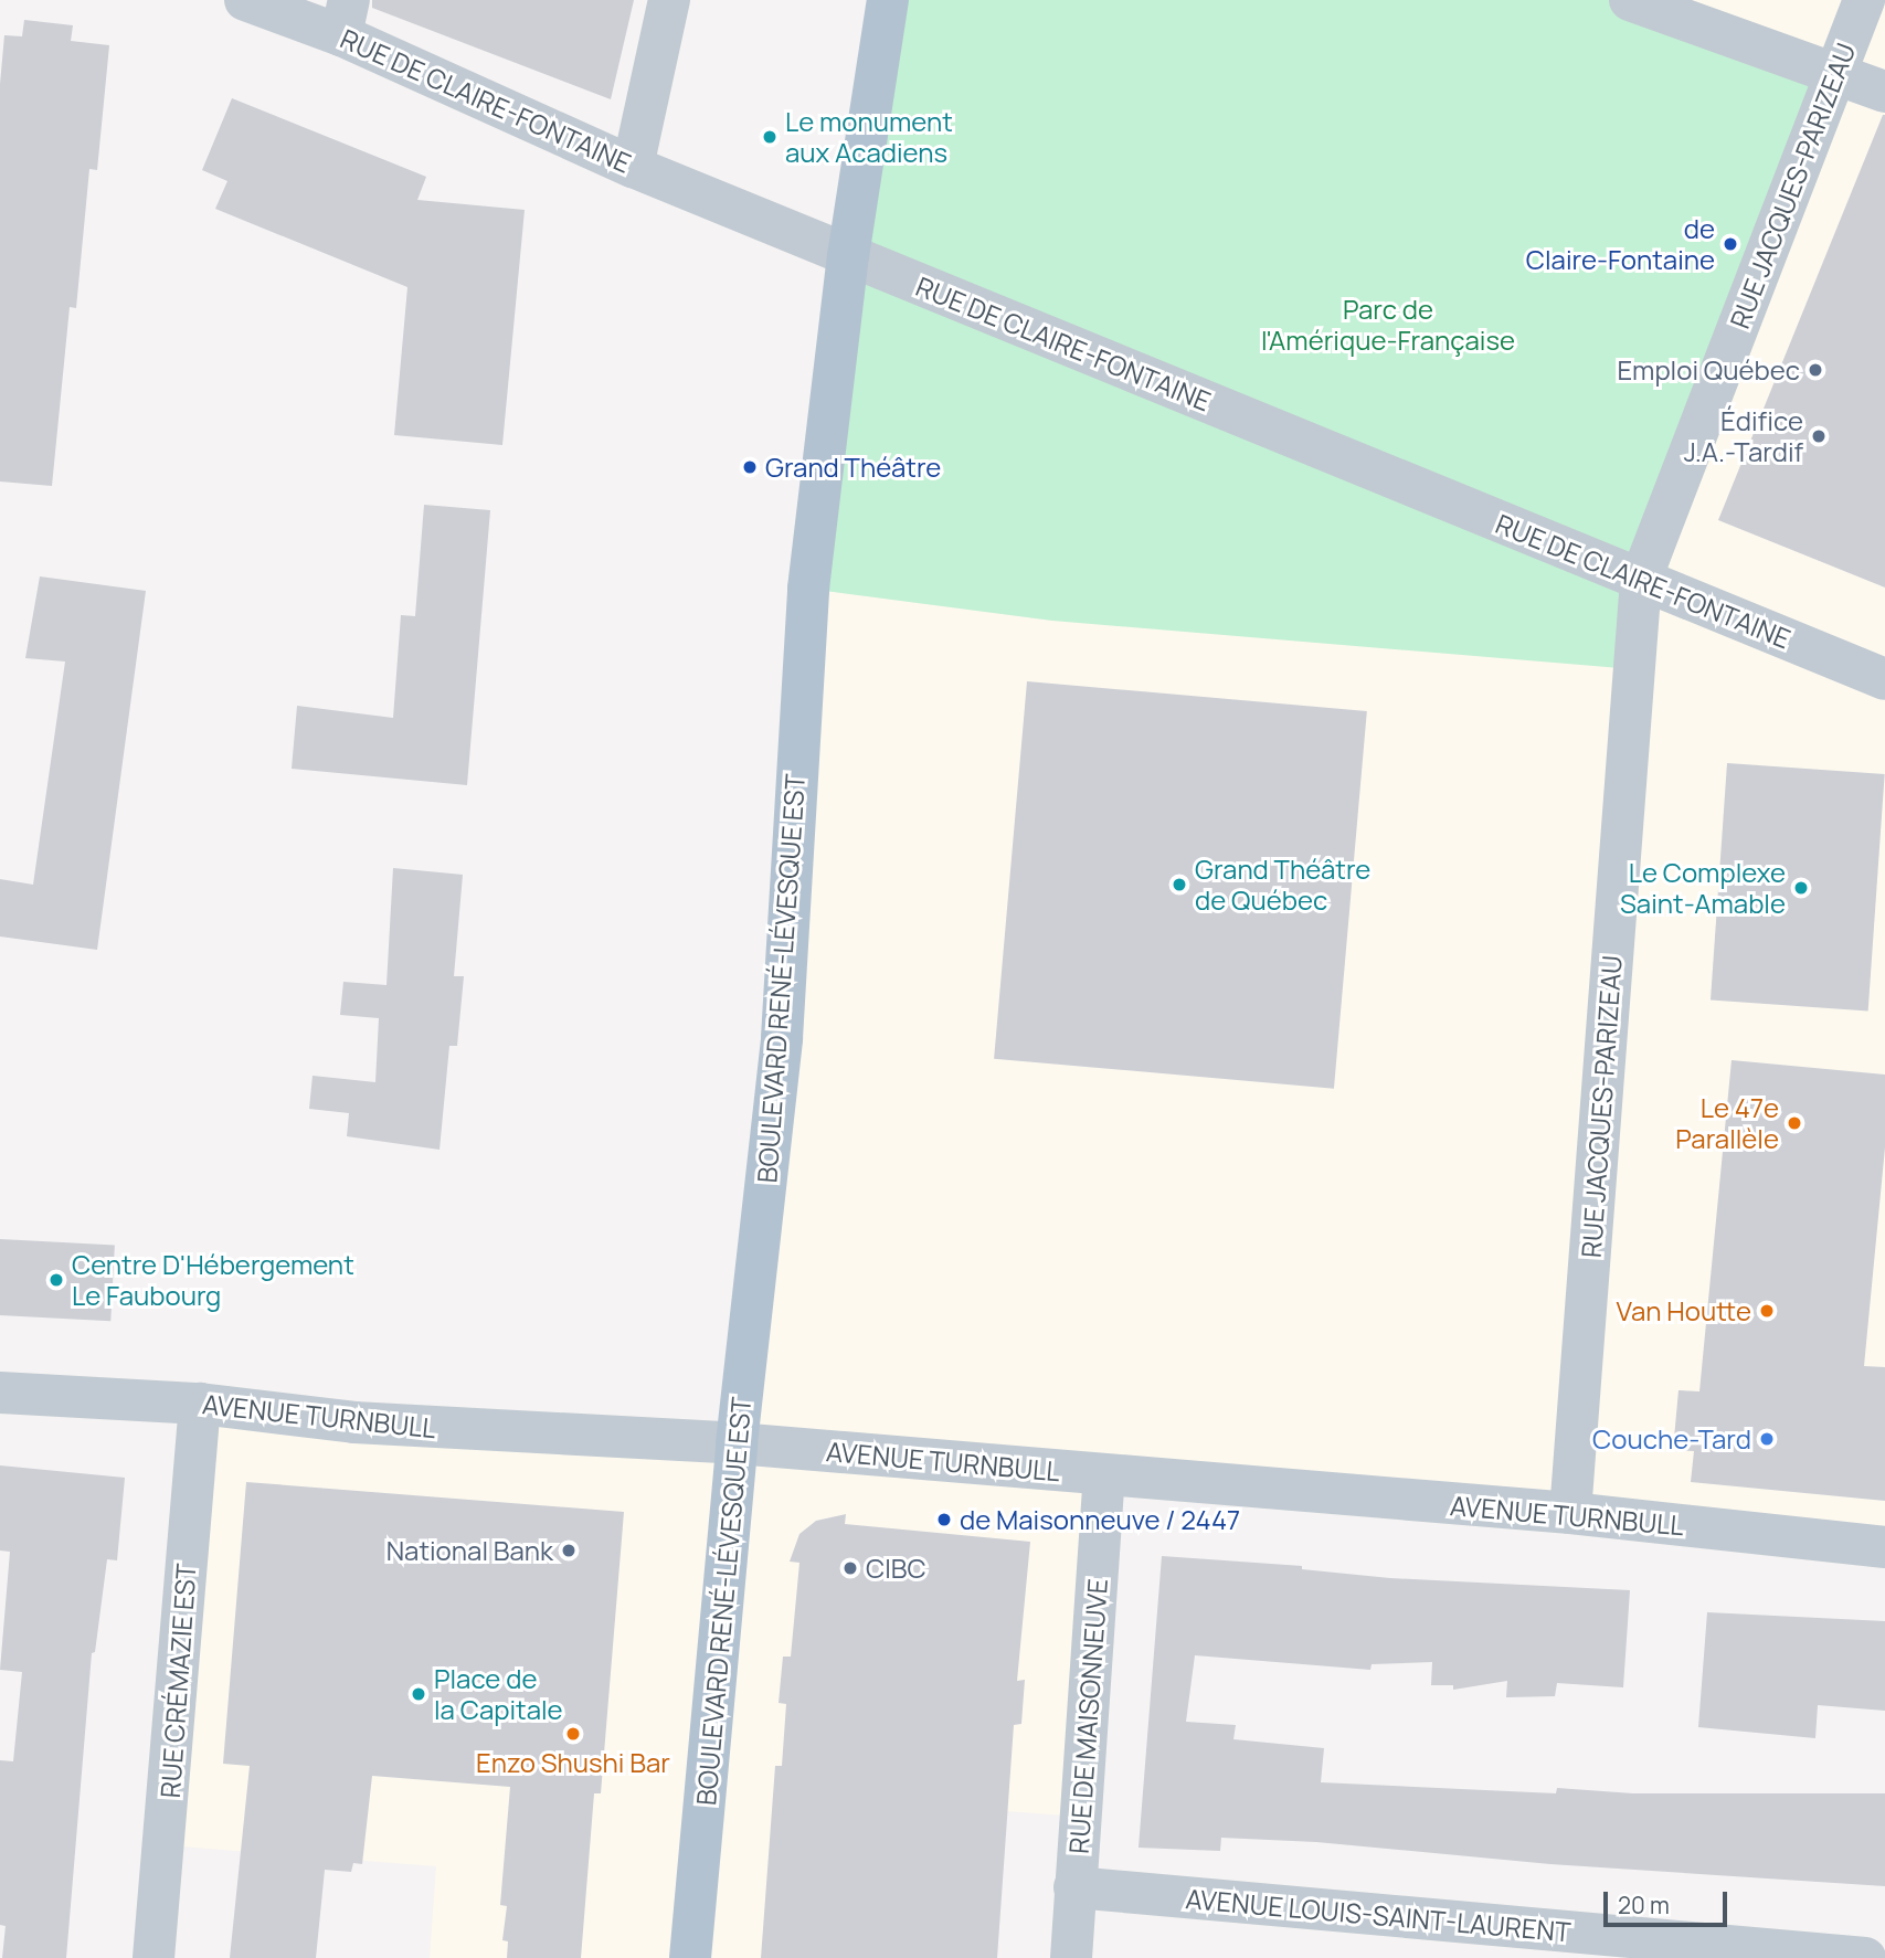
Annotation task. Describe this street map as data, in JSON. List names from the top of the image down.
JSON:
{
  "streets": {
    "main road": ["BOULEVARD RENÉ-LÉVESQUE EST"],
    "street": [
      "RUE DE CLAIRE-FONTAINE",
      "RUE JACQUES-PARIZEAU",
      "AVENUE TURNBULL",
      "RUE CRÉMAZIE EST",
      "RUE DE MAISONNEUVE",
      "AVENUE LOUIS-SAINT-LAURENT"
    ]
  },
  "crossings": [
    ["RUE DE CLAIRE-FONTAINE", "RUE JACQUES-PARIZEAU"],
    ["RUE DE CLAIRE-FONTAINE", "BOULEVARD RENÉ-LÉVESQUE EST"],
    ["RUE JACQUES-PARIZEAU", "AVENUE TURNBULL"],
    ["BOULEVARD RENÉ-LÉVESQUE EST", "AVENUE TURNBULL"],
    ["AVENUE TURNBULL", "RUE CRÉMAZIE EST"],
    ["AVENUE TURNBULL", "RUE DE MAISONNEUVE"],
    ["RUE DE MAISONNEUVE", "AVENUE LOUIS-SAINT-LAURENT"]
  ],
  "parks": ["Parc de l'Amérique-Française"],
  "places": [
    "Le monument aux Acadiens",
    "de Claire-Fontaine",
    "Emploi Québec",
    "Édifice J.A.-Tardif",
    "Grand Théâtre",
    "Grand Théâtre de Québec",
    "Le Complexe Saint-Amable",
    "Le 47e Parallèle",
    "Centre D'Hébergement Le Faubourg",
    "Van Houtte",
    "Couche-Tard",
    "de Maisonneuve / 2447",
    "National Bank",
    "CIBC",
    "Place de la Capitale",
    "Enzo Shushi Bar"
  ],
  "scale_bar": "20 m"
}
